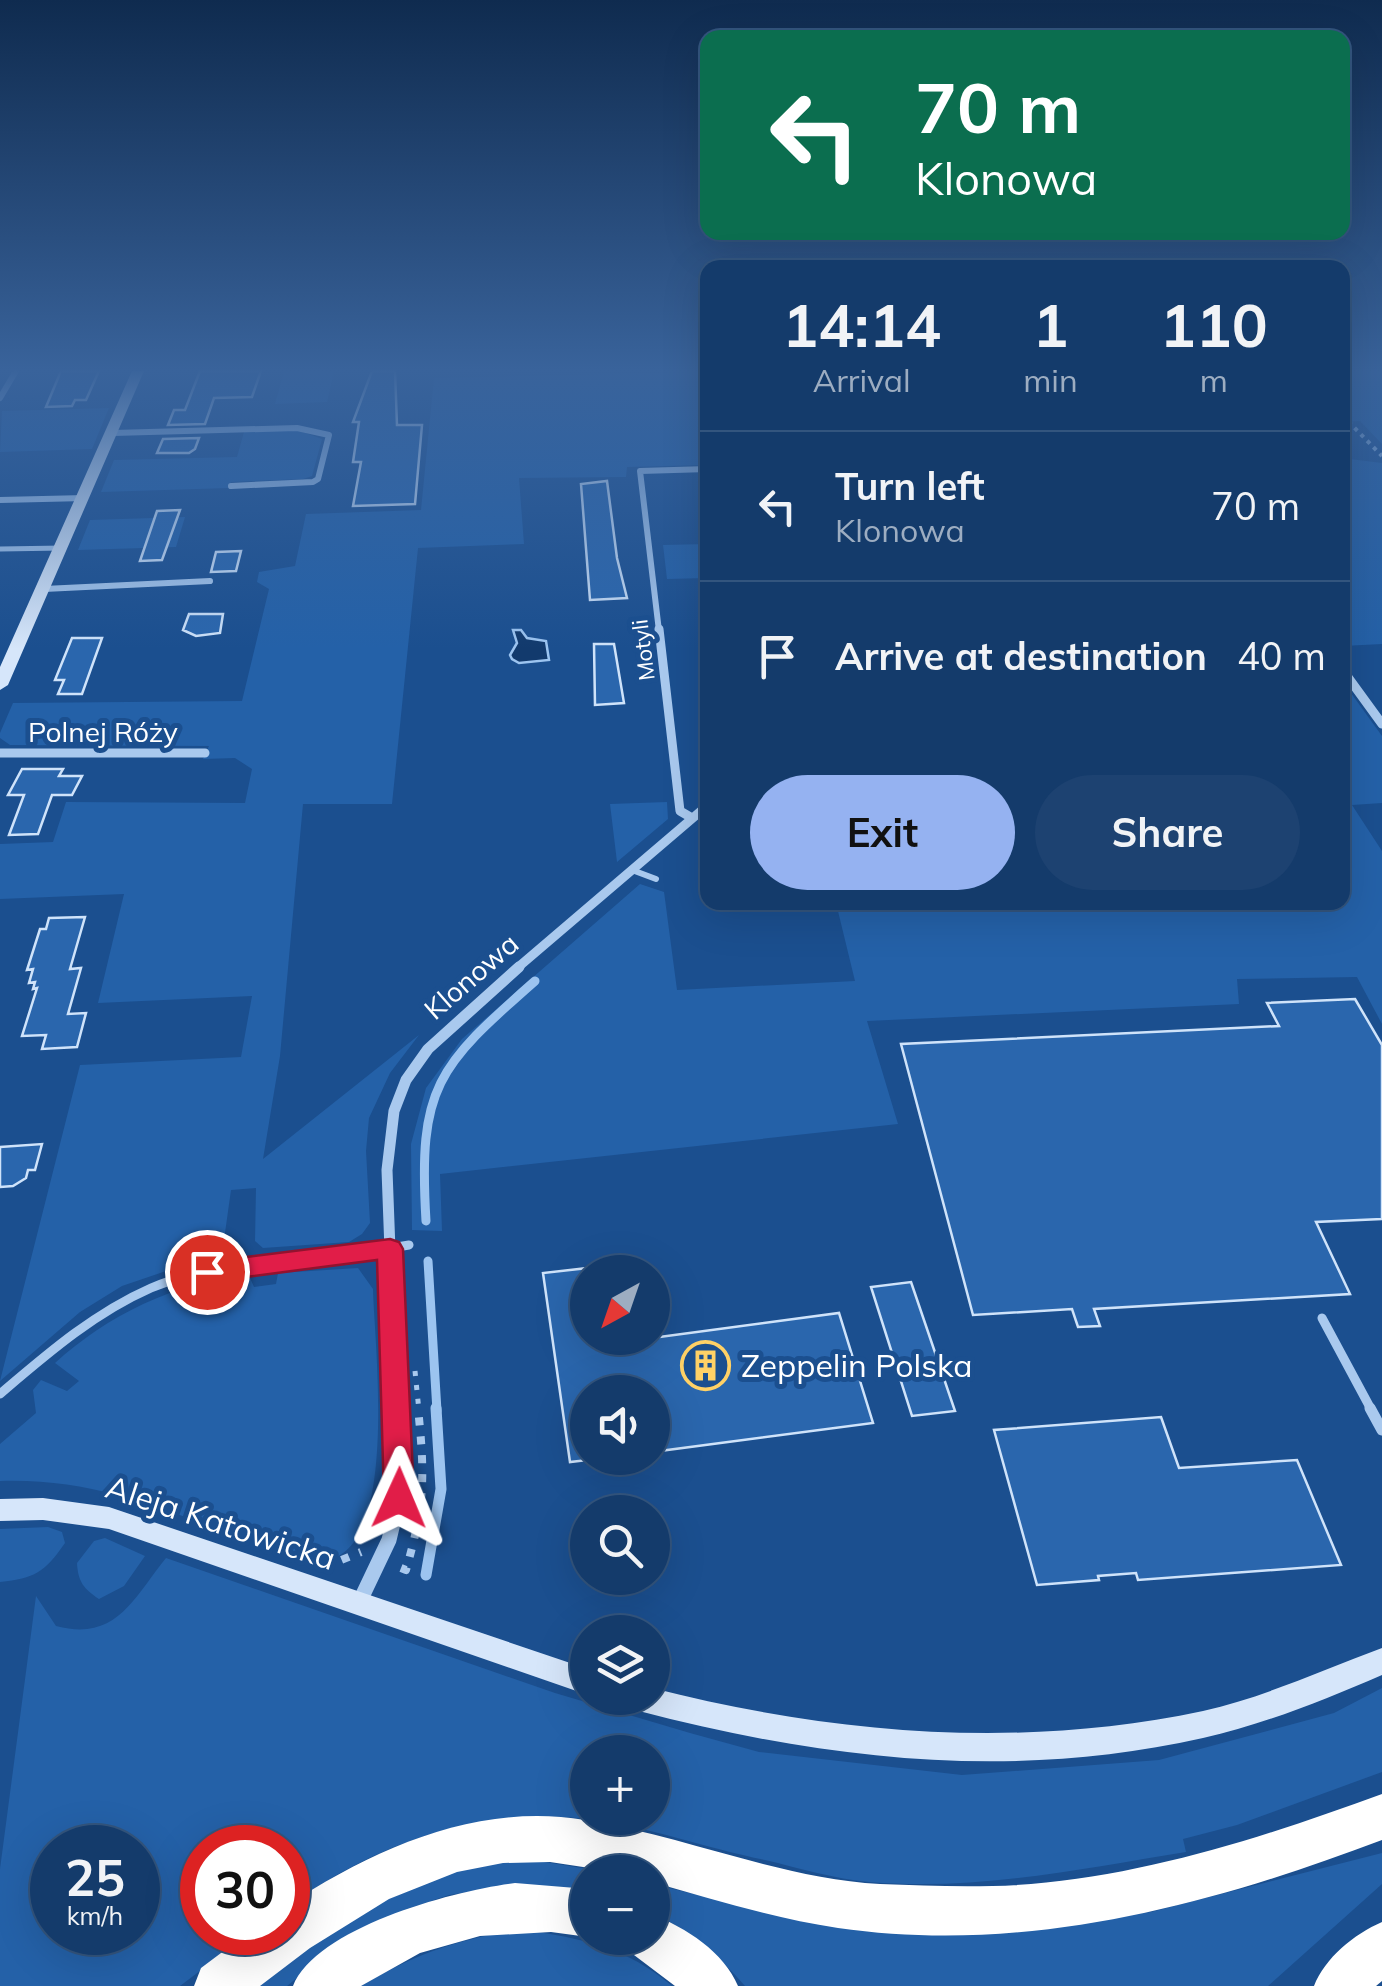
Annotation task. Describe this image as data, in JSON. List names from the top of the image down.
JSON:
{
  "streets": {
    "street": [
      "Motyli",
      "Polnej Róży",
      "Klonowa",
      "Aleja Katowicka"
    ]
  },
  "crossings": [
    ["Motyli", "Klonowa"],
    ["Klonowa", "Aleja Katowicka"]
  ],
  "places": {
    "building": ["Zeppelin Polska"]
  },
  "north": "bottom left",
  "page": {
    "turn": ["70 m", "Klonowa"],
    "eta": [
      "14:14",
      "Arrival",
      "1",
      "min",
      "110",
      "m"
    ],
    "list": [
      {
        "name": "Turn left",
        "note": "Klonowa",
        "value": "70 m"
      },
      {
        "name": "Arrive at destination",
        "value": "40 m"
      }
    ],
    "buttons": ["Exit", "Share"],
    "map_buttons": ["+", "−"],
    "speed": "25 km/h",
    "limit": "30"
  }
}
